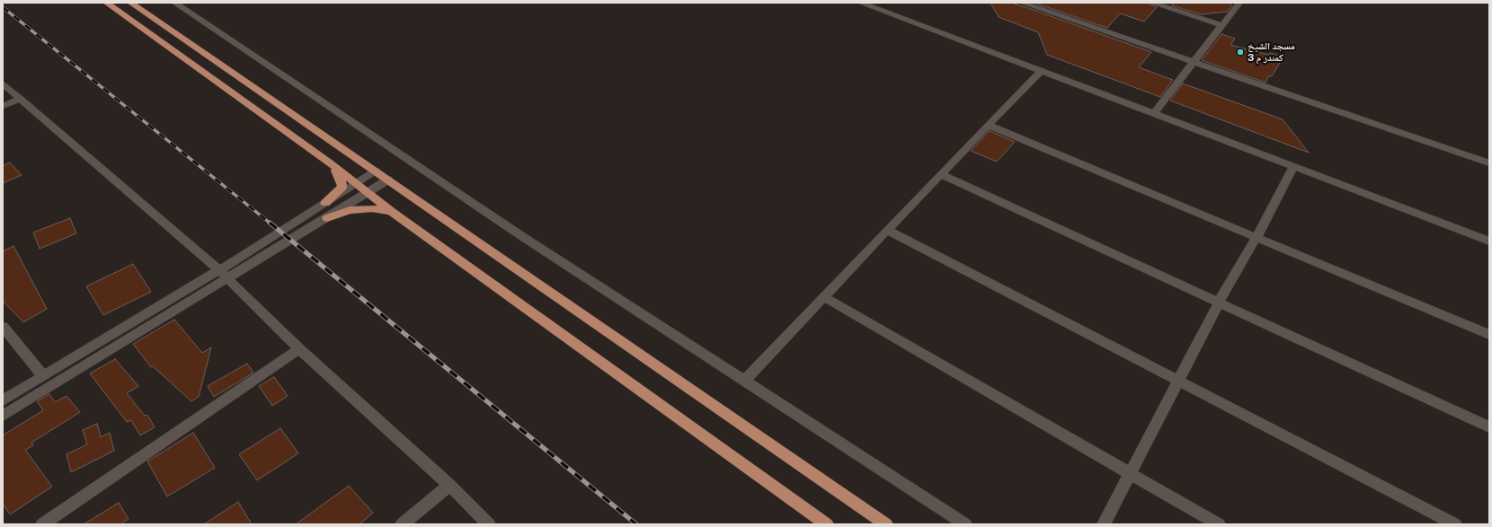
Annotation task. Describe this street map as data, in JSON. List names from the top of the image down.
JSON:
{
  "places": ["مسجد الشيخ كمندر م 3"]
}
